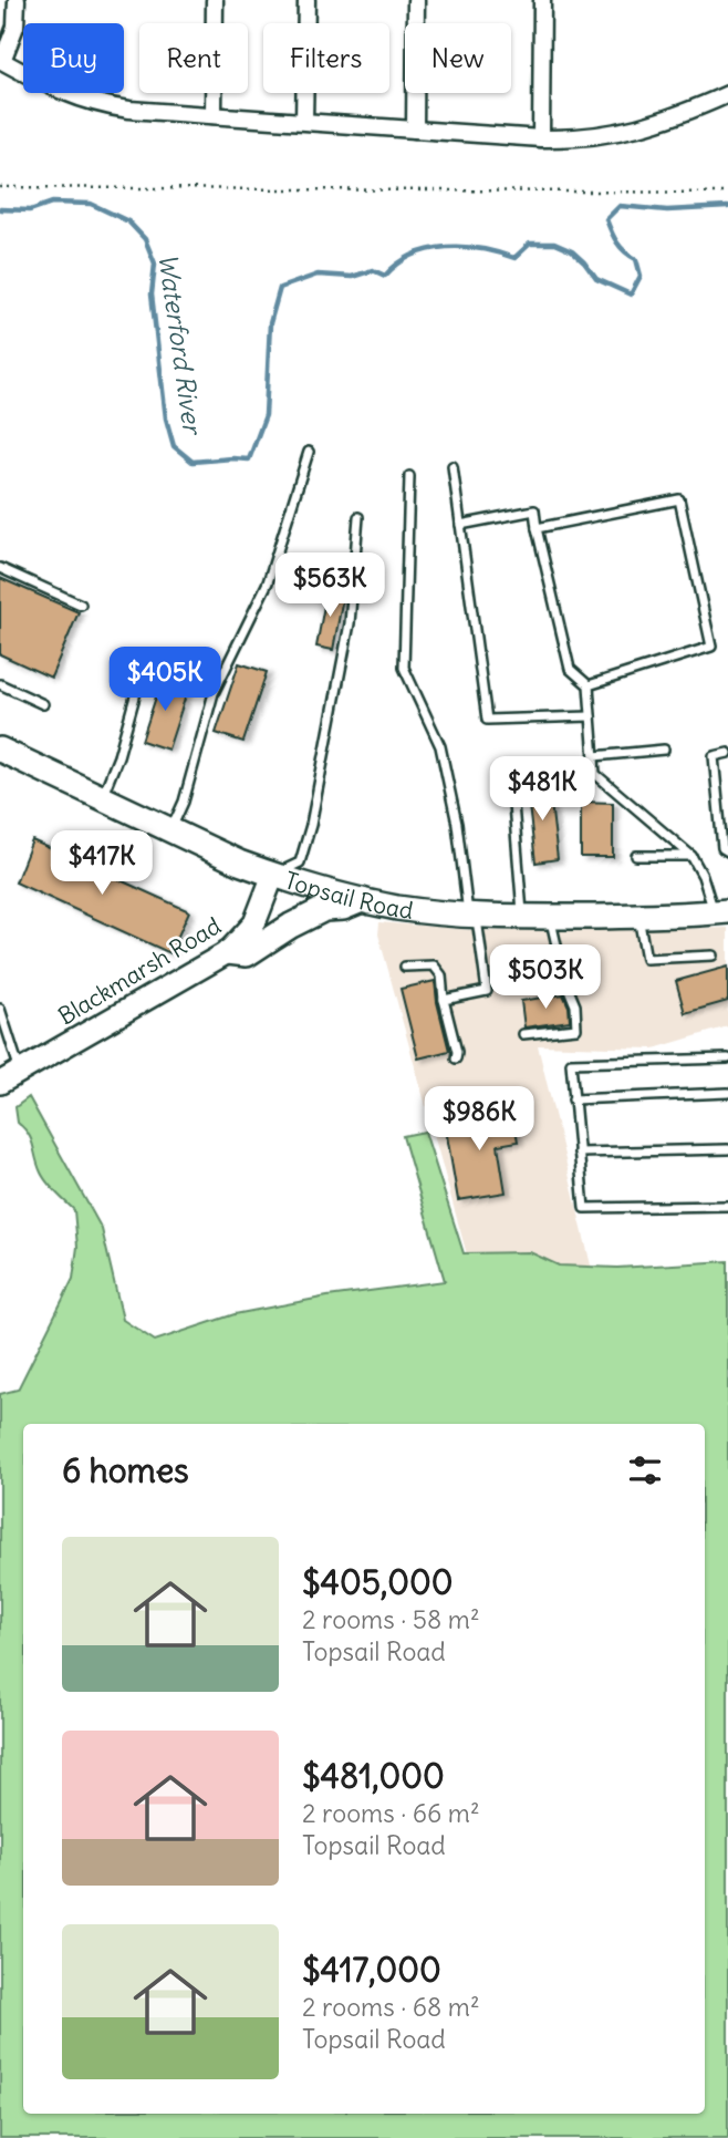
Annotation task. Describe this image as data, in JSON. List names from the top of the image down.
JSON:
{
  "streets": {
    "main road": ["Topsail Road", "Blackmarsh Road"]
  },
  "crossings": [
    ["Topsail Road", "Blackmarsh Road"]
  ],
  "water": ["Waterford River"],
  "page": {
    "chip": [
      "Buy",
      "Rent",
      "Filters",
      "New"
    ],
    "price": [
      "$563K",
      "$405K",
      "$481K",
      "$417K",
      "$503K",
      "$986K"
    ],
    "heading": "6 homes",
    "list": [
      {
        "name": "$405,000",
        "note": "2 rooms · 58 m² · Topsail Road"
      },
      {
        "name": "$481,000",
        "note": "2 rooms · 66 m² · Topsail Road"
      },
      {
        "name": "$417,000",
        "note": "2 rooms · 68 m² · Topsail Road"
      }
    ]
  }
}
